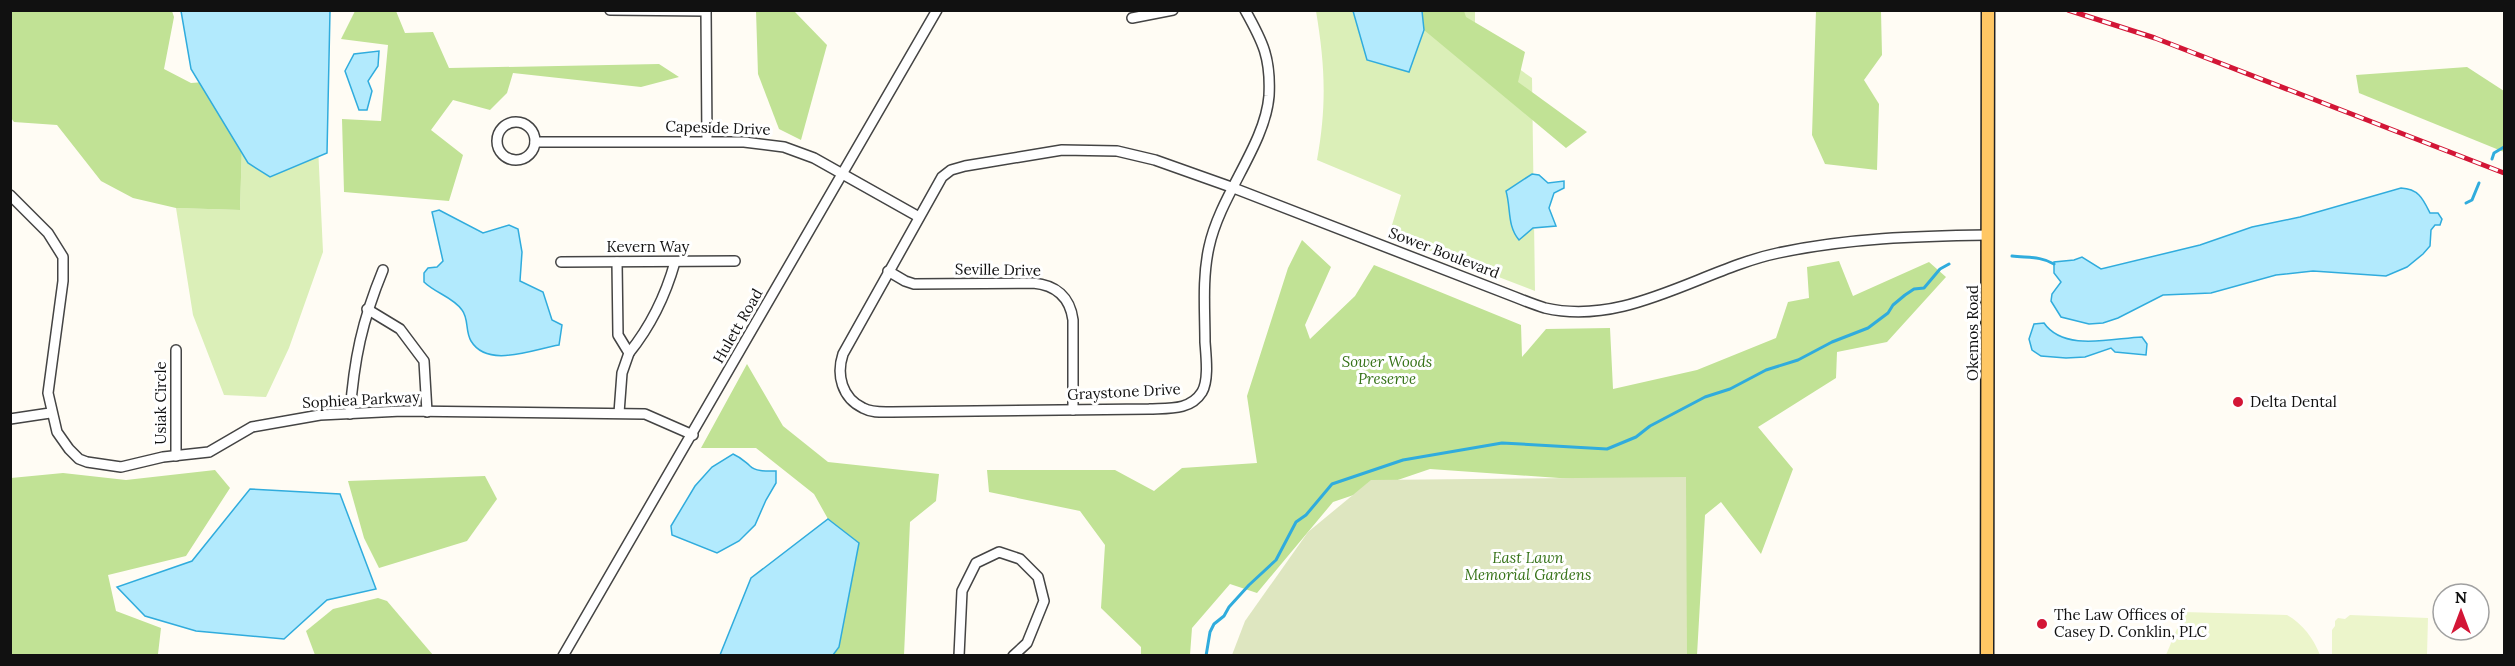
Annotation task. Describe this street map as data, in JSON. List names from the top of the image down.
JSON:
{
  "streets": {
    "main road": ["Okemos Road"],
    "street": [
      "Capeside Drive",
      "Kevern Way",
      "Sower Boulevard",
      "Seville Drive",
      "Hulett Road",
      "Graystone Drive",
      "Sophiea Parkway",
      "Usiak Circle"
    ]
  },
  "crossings": [
    ["Capeside Drive", "Sower Boulevard"],
    ["Capeside Drive", "Hulett Road"],
    ["Capeside Drive", "Graystone Drive"],
    ["Sower Boulevard", "Okemos Road"],
    ["Sower Boulevard", "Graystone Drive"],
    ["Seville Drive", "Graystone Drive"],
    ["Hulett Road", "Sophiea Parkway"],
    ["Sophiea Parkway", "Usiak Circle"]
  ],
  "parks": ["Sower Woods Preserve", "East Lawn Memorial Gardens"],
  "places": ["Delta Dental", "The Law Offices of Casey D. Conklin, PLC"],
  "north": "top"
}
